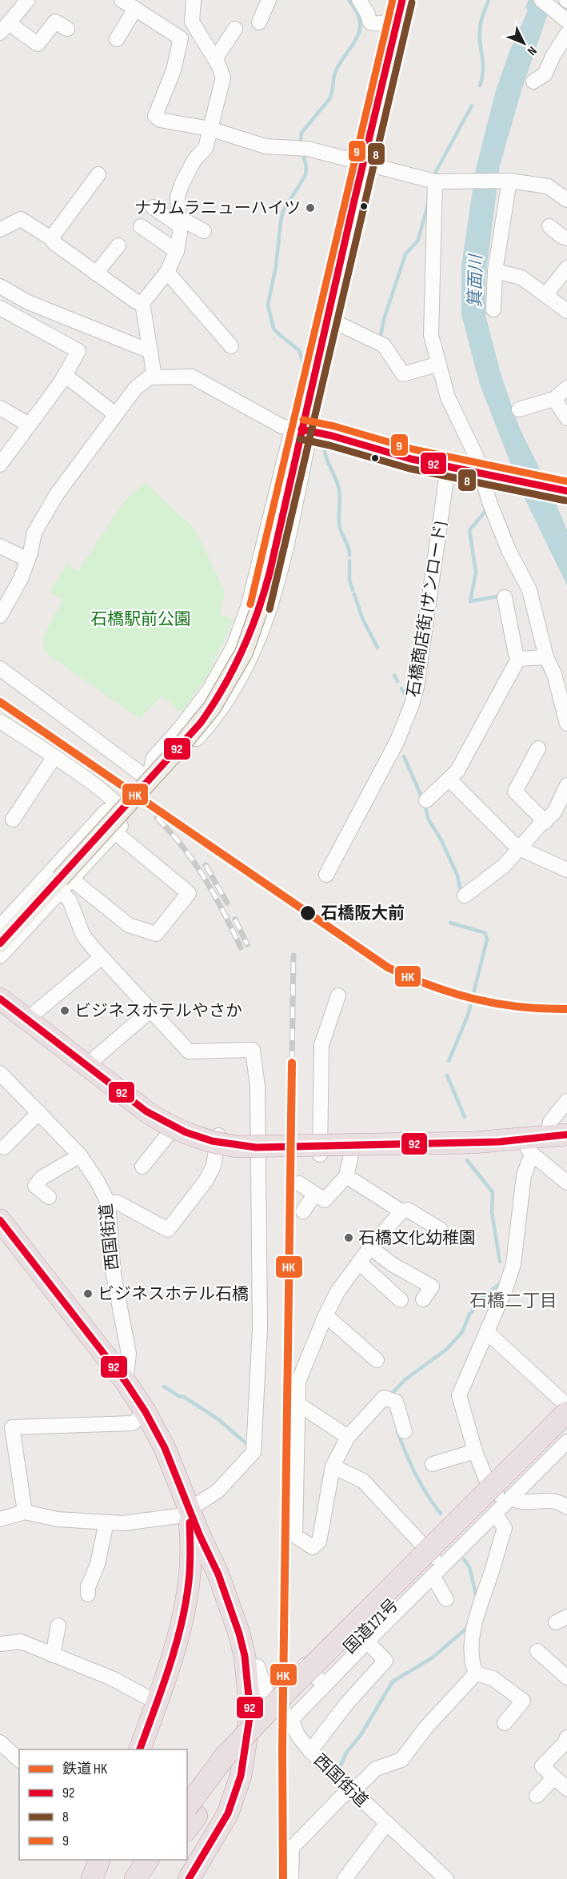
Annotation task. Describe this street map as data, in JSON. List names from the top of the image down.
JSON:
{
  "streets": {
    "highway": ["国道171号"],
    "street": ["石橋商店街 (サンロード)", "西国街道"]
  },
  "districts": ["石橋二丁目"],
  "water": ["箕面川"],
  "parks": ["石橋駅前公園"],
  "places": [
    "ナカムラニューハイツ",
    "石橋阪大前",
    "ビジネスホテルやさか",
    "石橋文化幼稚園",
    "ビジネスホテル石橋"
  ],
  "lines": [
    "transit line 92",
    "transit line 9",
    "transit line 8",
    "rail line HK"
  ],
  "legend": [
    "鉄道 HK",
    "92",
    "8",
    "9"
  ],
  "north": "bottom right"
}
